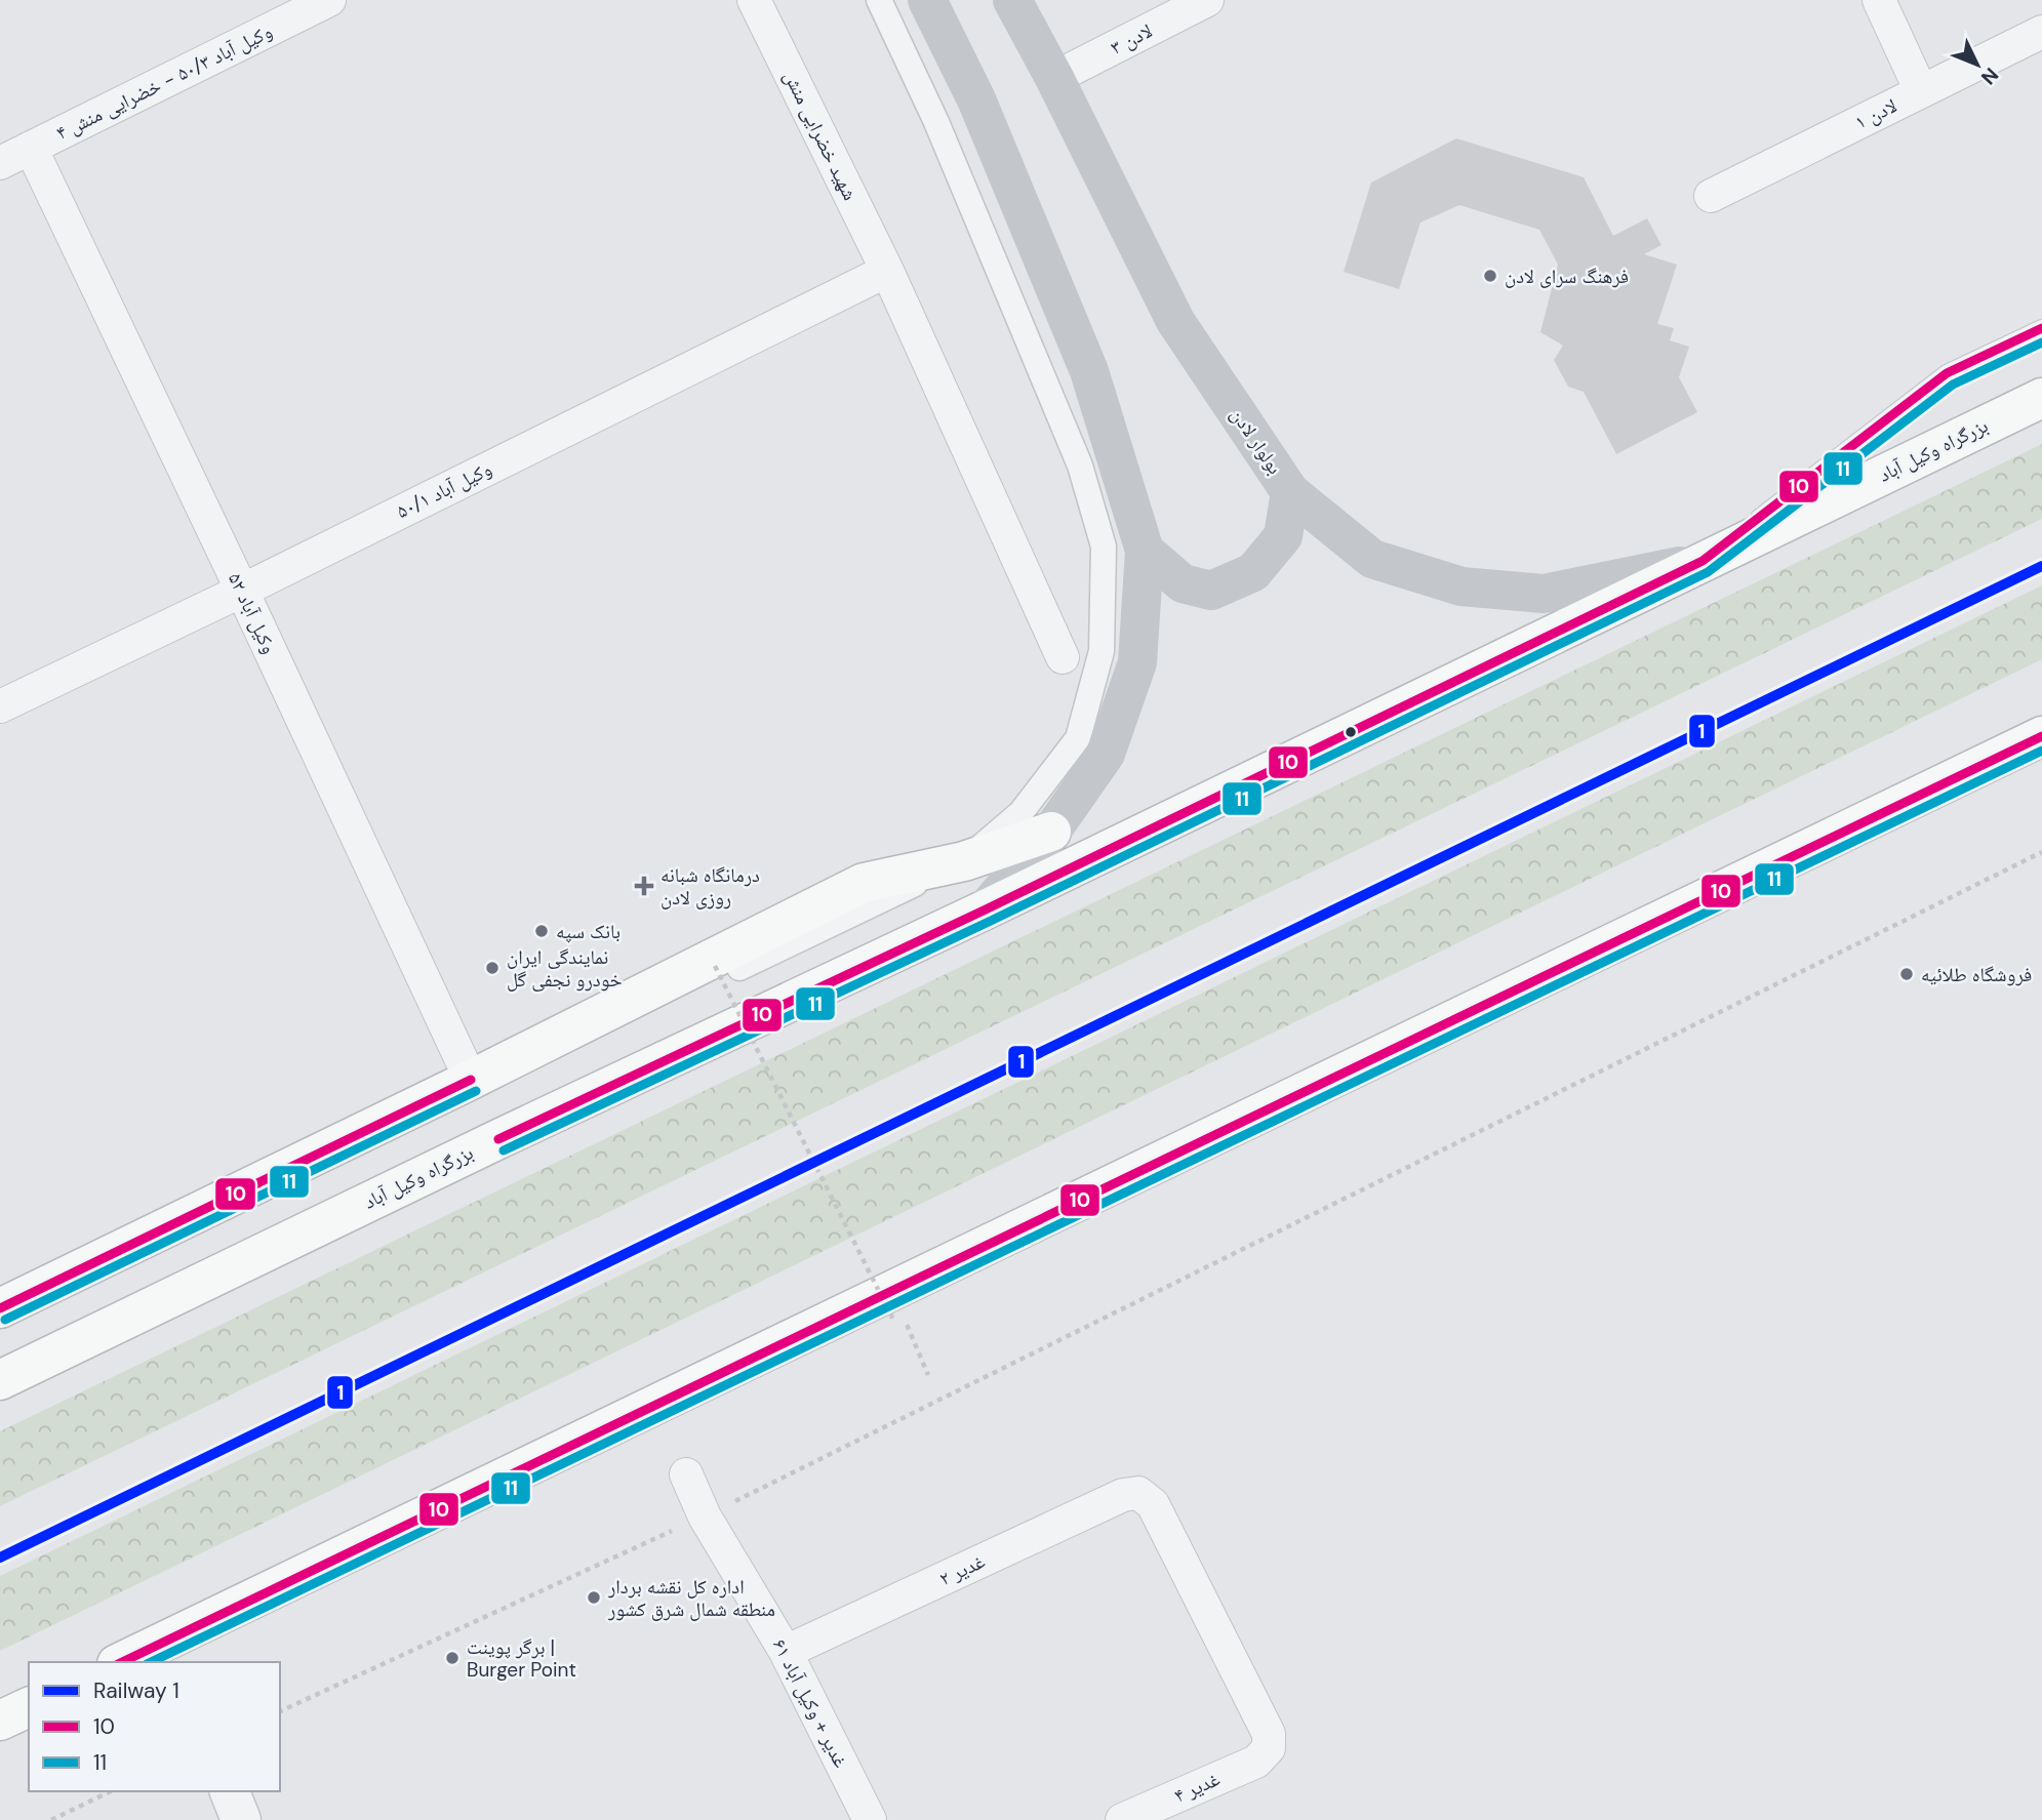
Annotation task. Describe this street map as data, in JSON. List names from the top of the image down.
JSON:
{
  "streets": {
    "highway": ["بزرگراه وکیل آباد"],
    "main road": ["بولوار لادن"],
    "street": [
      "لادن ۳",
      "وکیل آباد ۵۰/۳ - خضرایی منش ۴",
      "لادن ۱",
      "شهید خضرایی منش",
      "وکیل آباد ۵۰/۱",
      "۵۲ وکیل آباد",
      "غدیر ۲",
      "غدیر + وکیل آباد ۶۱",
      "غدیر ۴"
    ]
  },
  "crossings": [
    ["لادن ۳", "بولوار لادن"],
    ["وکیل آباد ۵۰/۳ - خضرایی منش ۴", "۵۲ وکیل آباد"],
    ["شهید خضرایی منش", "وکیل آباد ۵۰/۱"],
    ["بولوار لادن", "بزرگراه وکیل آباد"],
    ["وکیل آباد ۵۰/۱", "۵۲ وکیل آباد"],
    ["غدیر ۲", "غدیر + وکیل آباد ۶۱"],
    ["غدیر ۲", "غدیر ۴"]
  ],
  "places": {
    "other": [
      "فرهنگ سرای لادن",
      "بانک سپه",
      "نمایندگی ایران خودرو نجفی گل",
      "فروشگاه طلائیه",
      "اداره کل نقشه بردار منطقه شمال شرق کشور",
      "برگر پوینت | Burger Point"
    ],
    "health": ["درمانگاه شبانه روزی لادن"]
  },
  "lines": ["transit line 10", "transit line 11", "rail line 1"],
  "legend": ["Railway 1", "10", "11"],
  "north": "bottom right"
}
